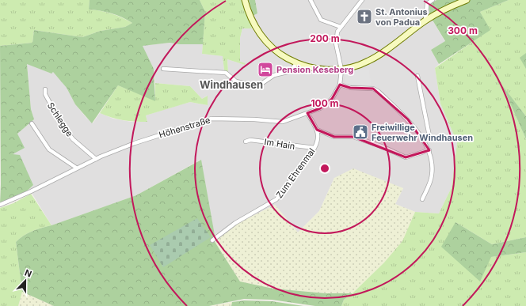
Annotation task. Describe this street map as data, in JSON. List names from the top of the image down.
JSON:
{
  "streets": {
    "street": [
      "Schlegge",
      "Höhenstraße",
      "Im Hain",
      "Zum Ehrenmal"
    ]
  },
  "crossings": [
    ["Schlegge", "Höhenstraße"],
    ["Im Hain", "Zum Ehrenmal"]
  ],
  "districts": ["Windhausen"],
  "places": {
    "church": ["St. Antonius von Padua"],
    "hotel": ["Pension Keseberg"],
    "public building": ["Freiwillige Feuerwehr Windhausen"]
  },
  "north": "top",
  "rings": ["300 m", "200 m", "100 m"]
}
